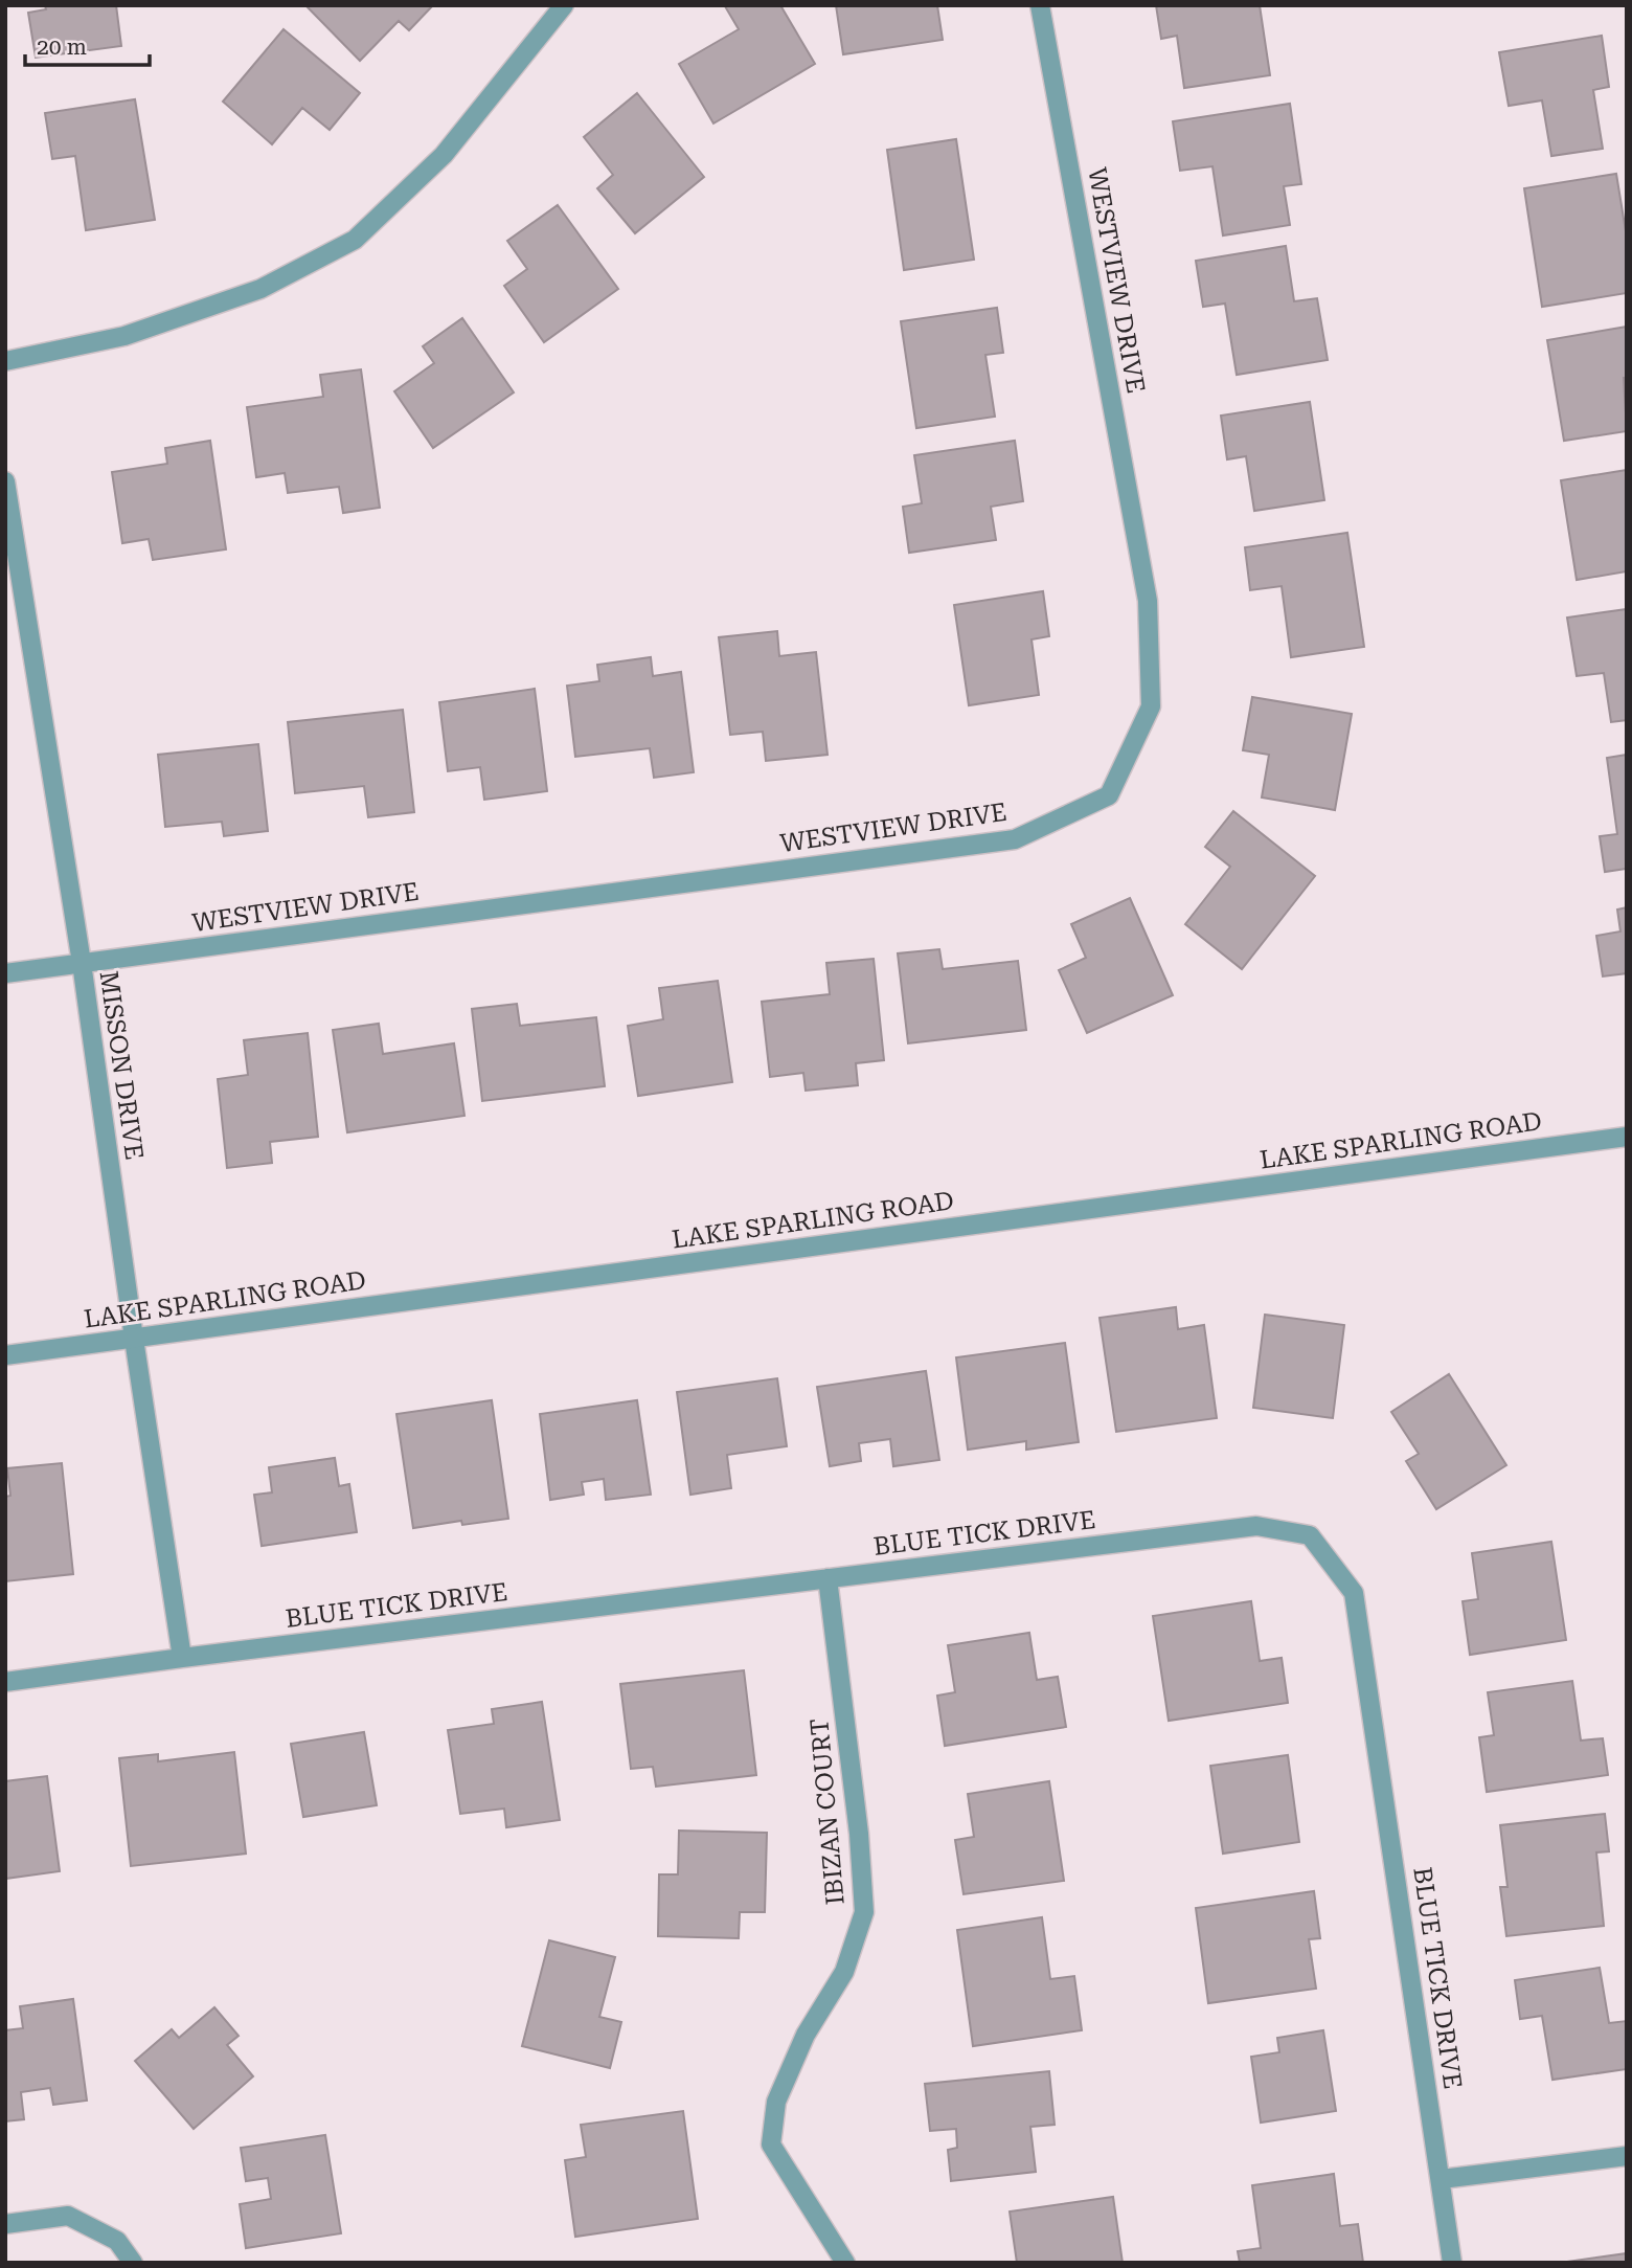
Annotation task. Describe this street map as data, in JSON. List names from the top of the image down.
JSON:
{
  "streets": {
    "street": [
      "WESTVIEW DRIVE",
      "MISSON DRIVE",
      "LAKE SPARLING ROAD",
      "BLUE TICK DRIVE",
      "IBIZAN COURT"
    ]
  },
  "crossings": [
    ["WESTVIEW DRIVE", "MISSON DRIVE"],
    ["MISSON DRIVE", "LAKE SPARLING ROAD"],
    ["MISSON DRIVE", "BLUE TICK DRIVE"],
    ["BLUE TICK DRIVE", "IBIZAN COURT"]
  ],
  "scale_bar": "20 m"
}
